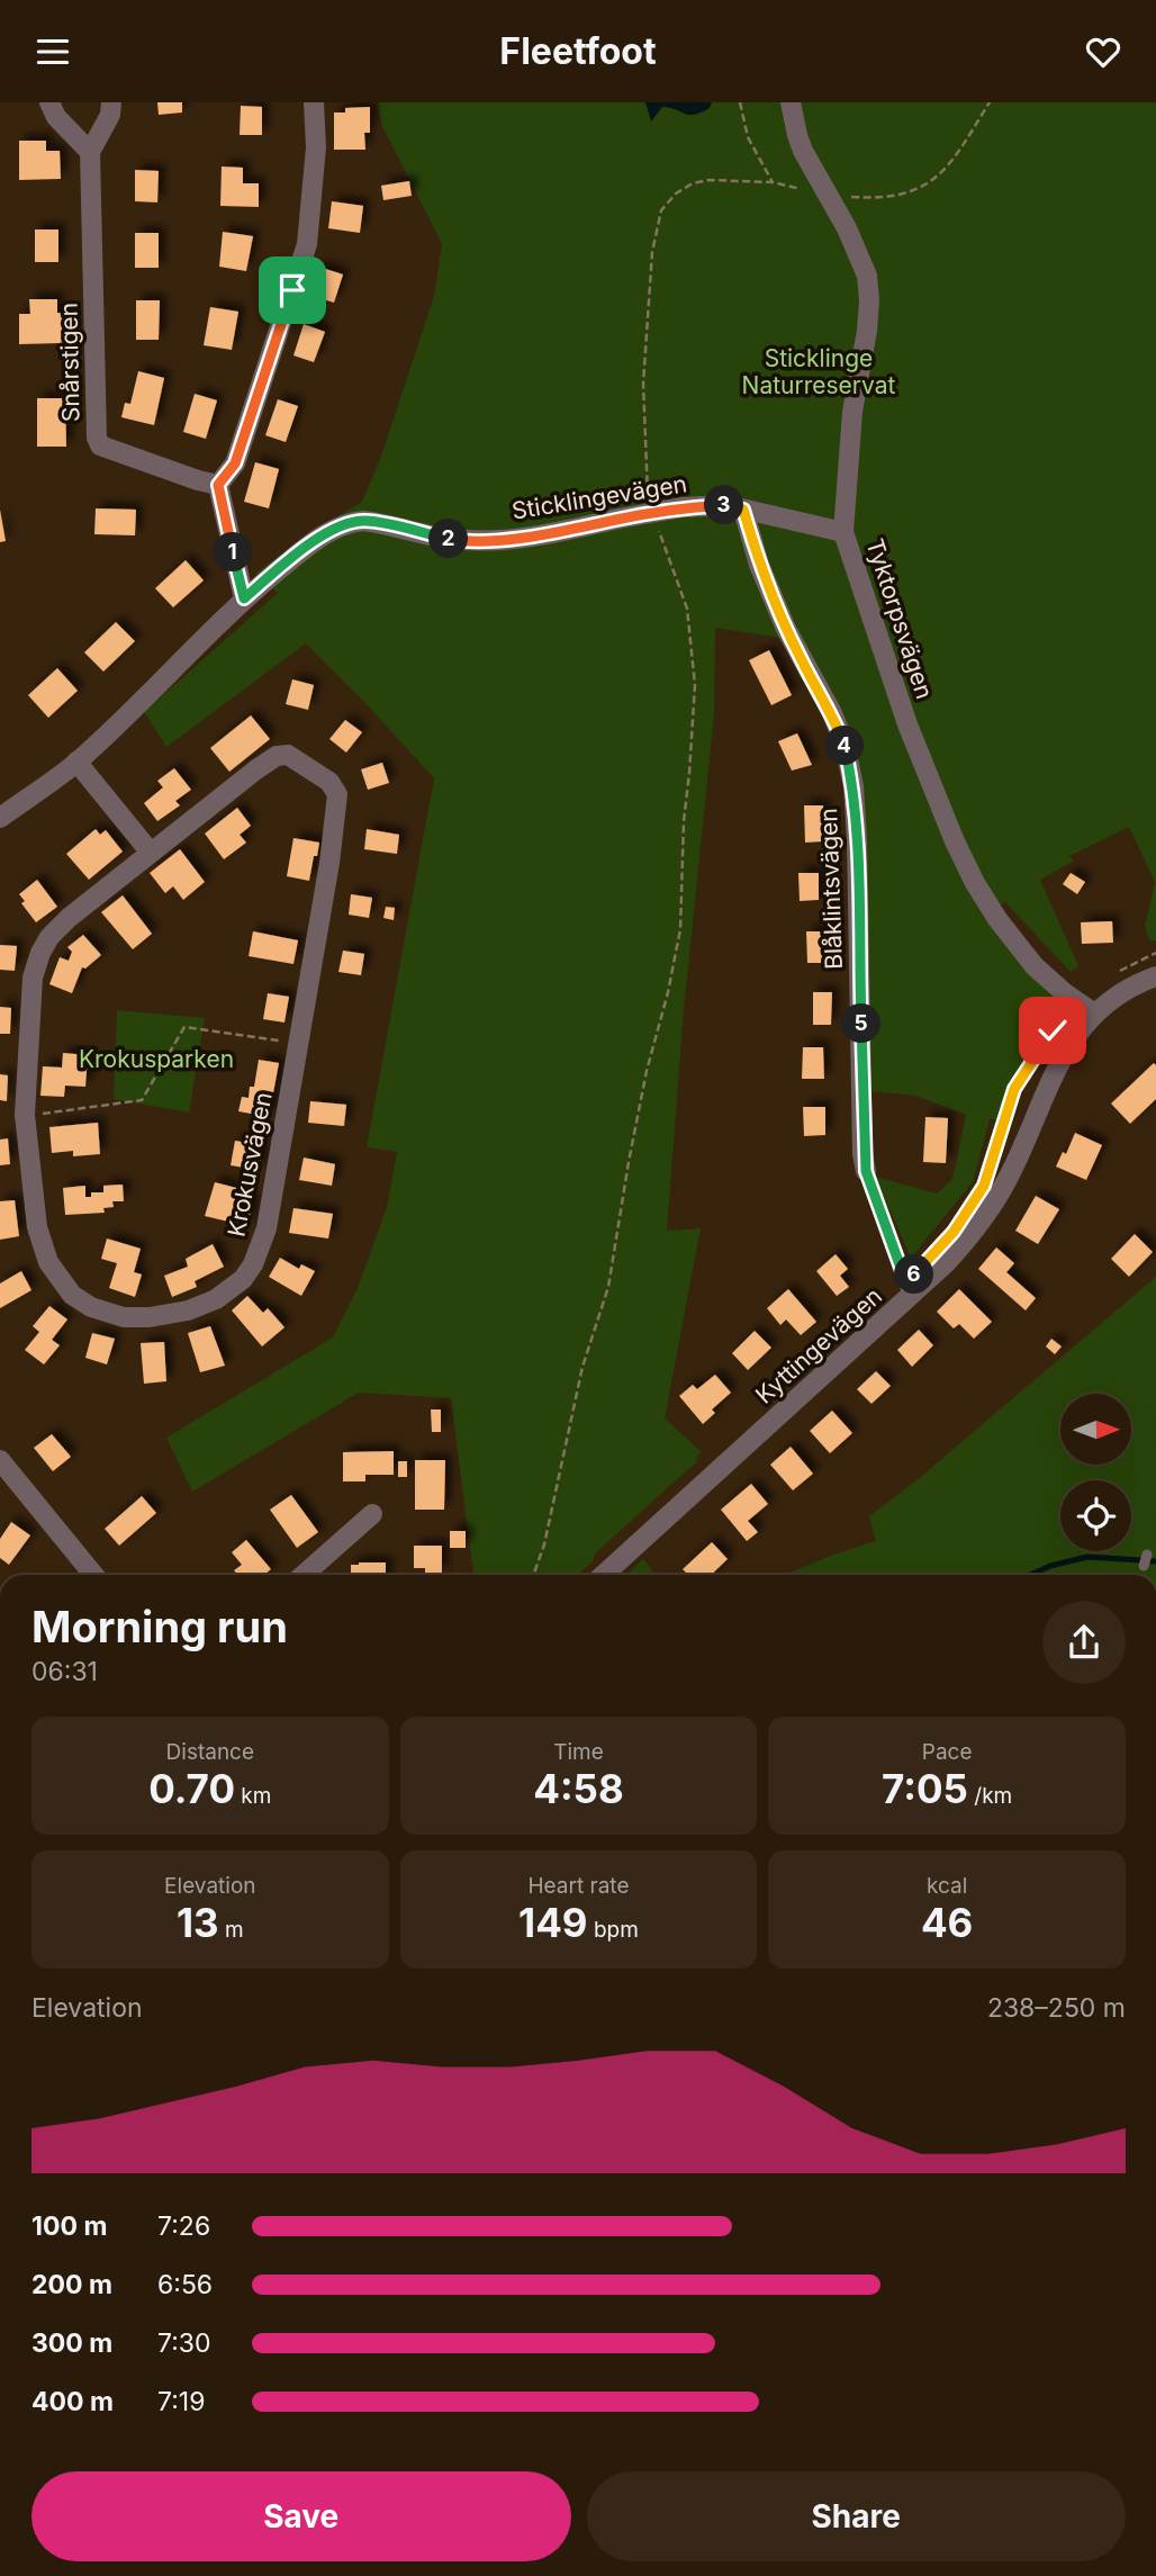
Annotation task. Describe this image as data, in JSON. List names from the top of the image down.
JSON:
{
  "streets": {
    "street": [
      "Snårstigen",
      "Sticklingevägen",
      "Tyktorpsvägen",
      "Blåklintsvägen",
      "Krokusvägen",
      "Kyttingevägen"
    ]
  },
  "crossings": [
    ["Sticklingevägen", "Tyktorpsvägen"],
    ["Sticklingevägen", "Blåklintsvägen"],
    ["Tyktorpsvägen", "Kyttingevägen"]
  ],
  "parks": ["Sticklinge Naturreservat", "Krokusparken"],
  "north": "right",
  "page": {
    "header": "Fleetfoot",
    "pins": [
      "3",
      "2",
      "1",
      "4",
      "5",
      "6"
    ],
    "heading": ["Morning run", "06:31"],
    "stats": [
      ["Distance", "0.70 km"],
      ["Time", "4:58"],
      ["Pace", "7:05 /km"],
      ["Elevation", "13 m"],
      ["Heart rate", "149 bpm"],
      ["kcal", "46"]
    ],
    "chart": ["Elevation", "238–250 m"],
    "list": [
      {
        "name": "100 m",
        "note": "7:26"
      },
      {
        "name": "200 m",
        "note": "6:56"
      },
      {
        "name": "300 m",
        "note": "7:30"
      },
      {
        "name": "400 m",
        "note": "7:19"
      }
    ],
    "buttons": ["Save", "Share"]
  }
}
